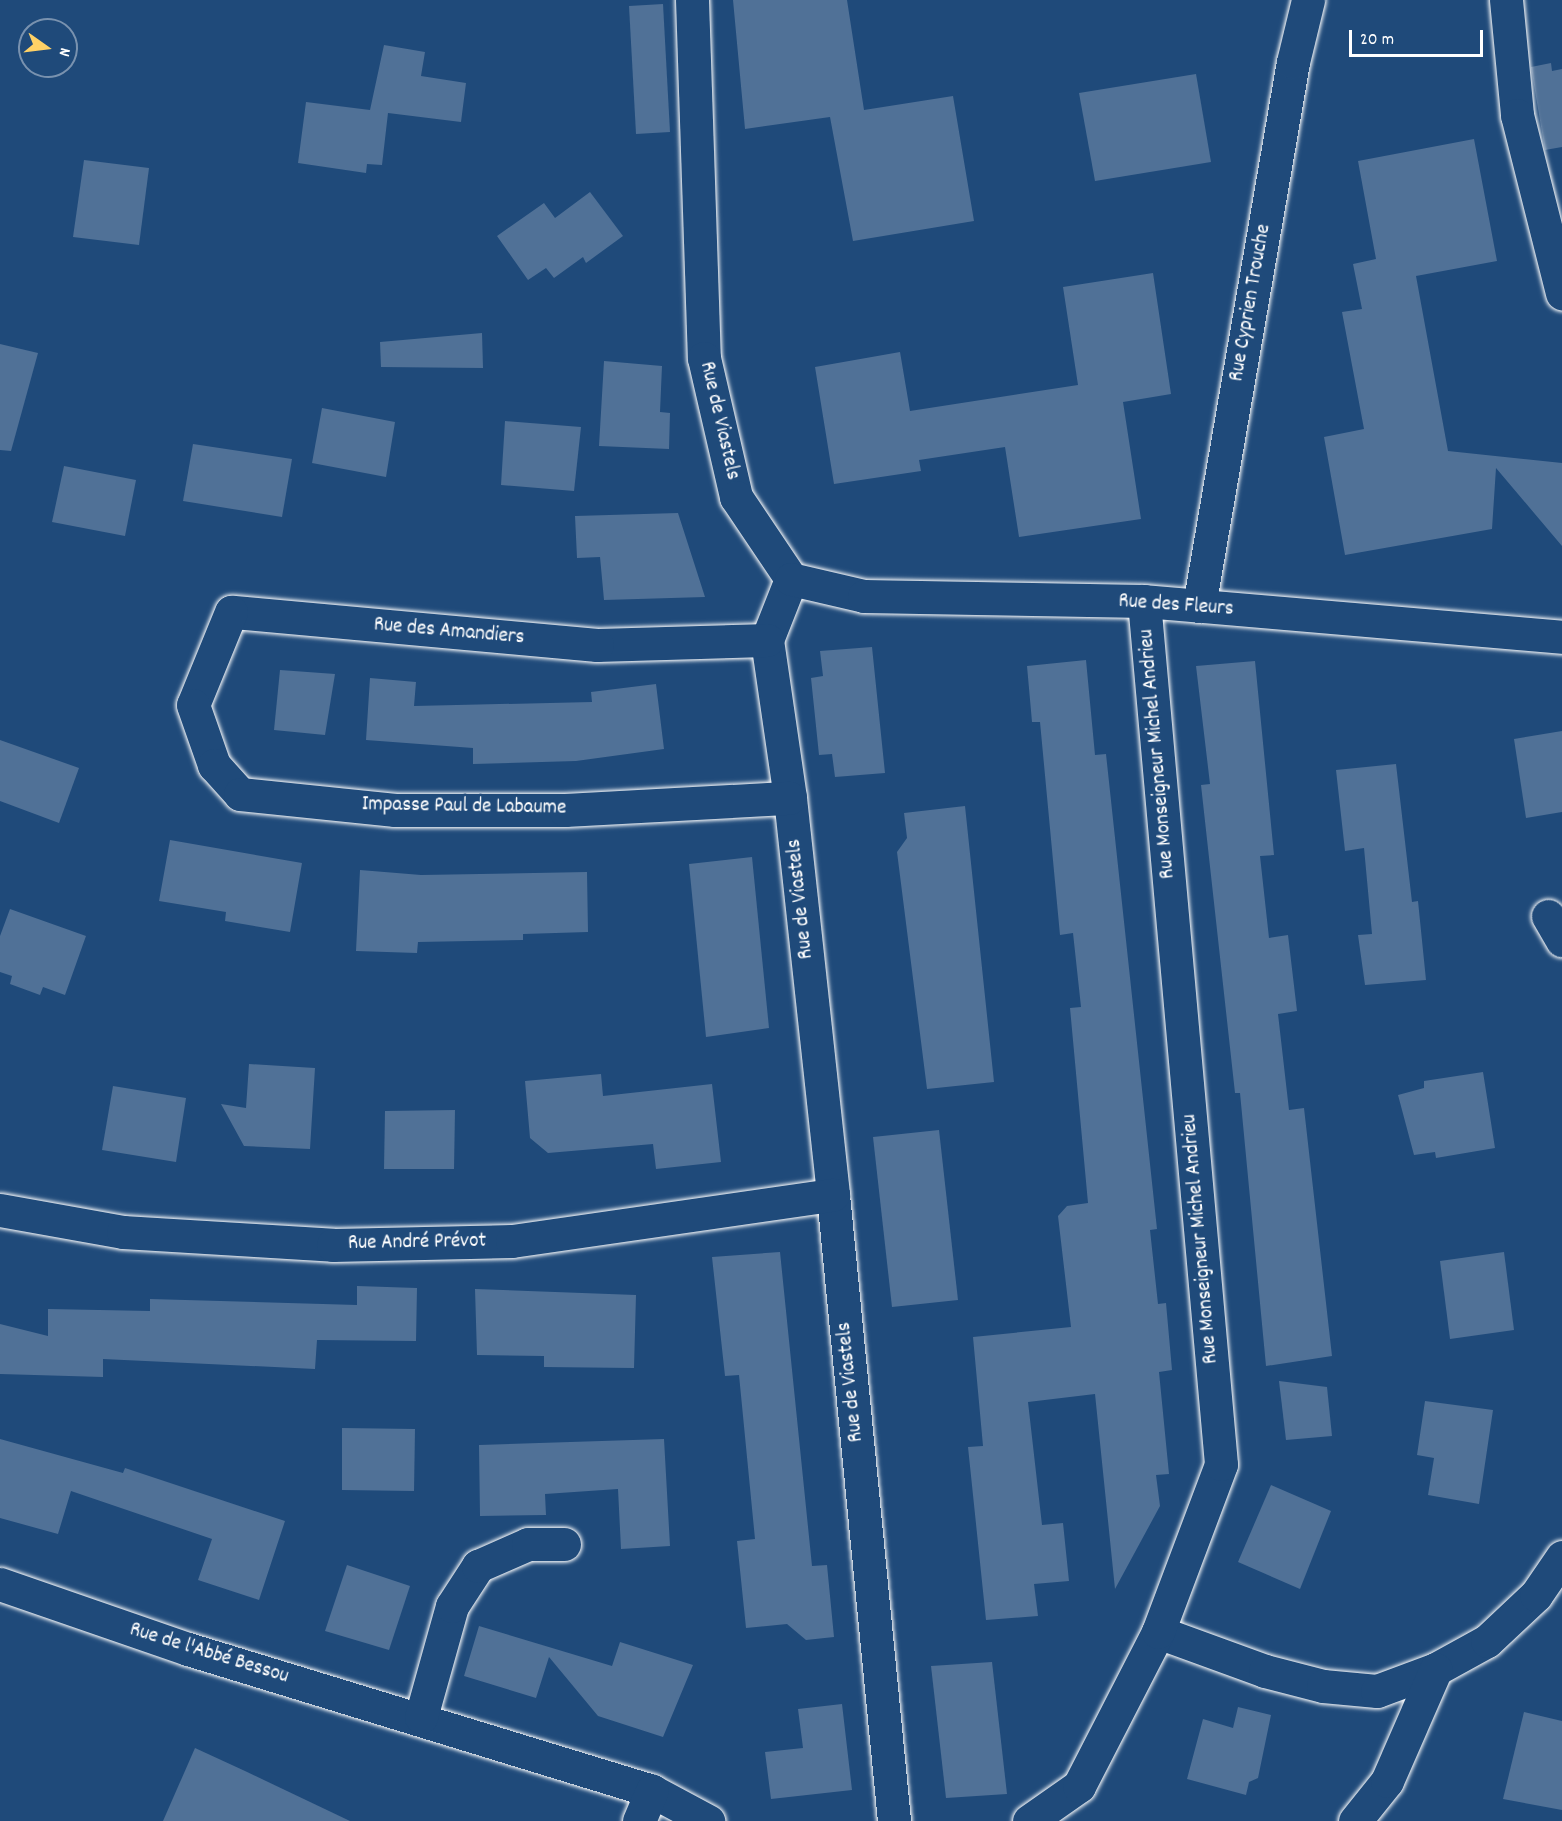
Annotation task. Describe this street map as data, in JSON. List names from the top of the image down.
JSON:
{
  "streets": {
    "street": [
      "Rue Cyprien Trouche",
      "Rue de Viastels",
      "Rue des Fleurs",
      "Rue des Amandiers",
      "Rue Monseigneur Michel Andrieu",
      "Impasse Paul de Labaume",
      "Rue André Prévot",
      "Rue de l'Abbé Bessou"
    ]
  },
  "crossings": [
    ["Rue Cyprien Trouche", "Rue des Fleurs"],
    ["Rue de Viastels", "Rue des Fleurs"],
    ["Rue de Viastels", "Rue des Amandiers"],
    ["Rue de Viastels", "Impasse Paul de Labaume"],
    ["Rue de Viastels", "Rue André Prévot"],
    ["Rue des Fleurs", "Rue Monseigneur Michel Andrieu"],
    ["Rue des Amandiers", "Impasse Paul de Labaume"]
  ],
  "scale_bar": "20 m",
  "north": "right"
}
